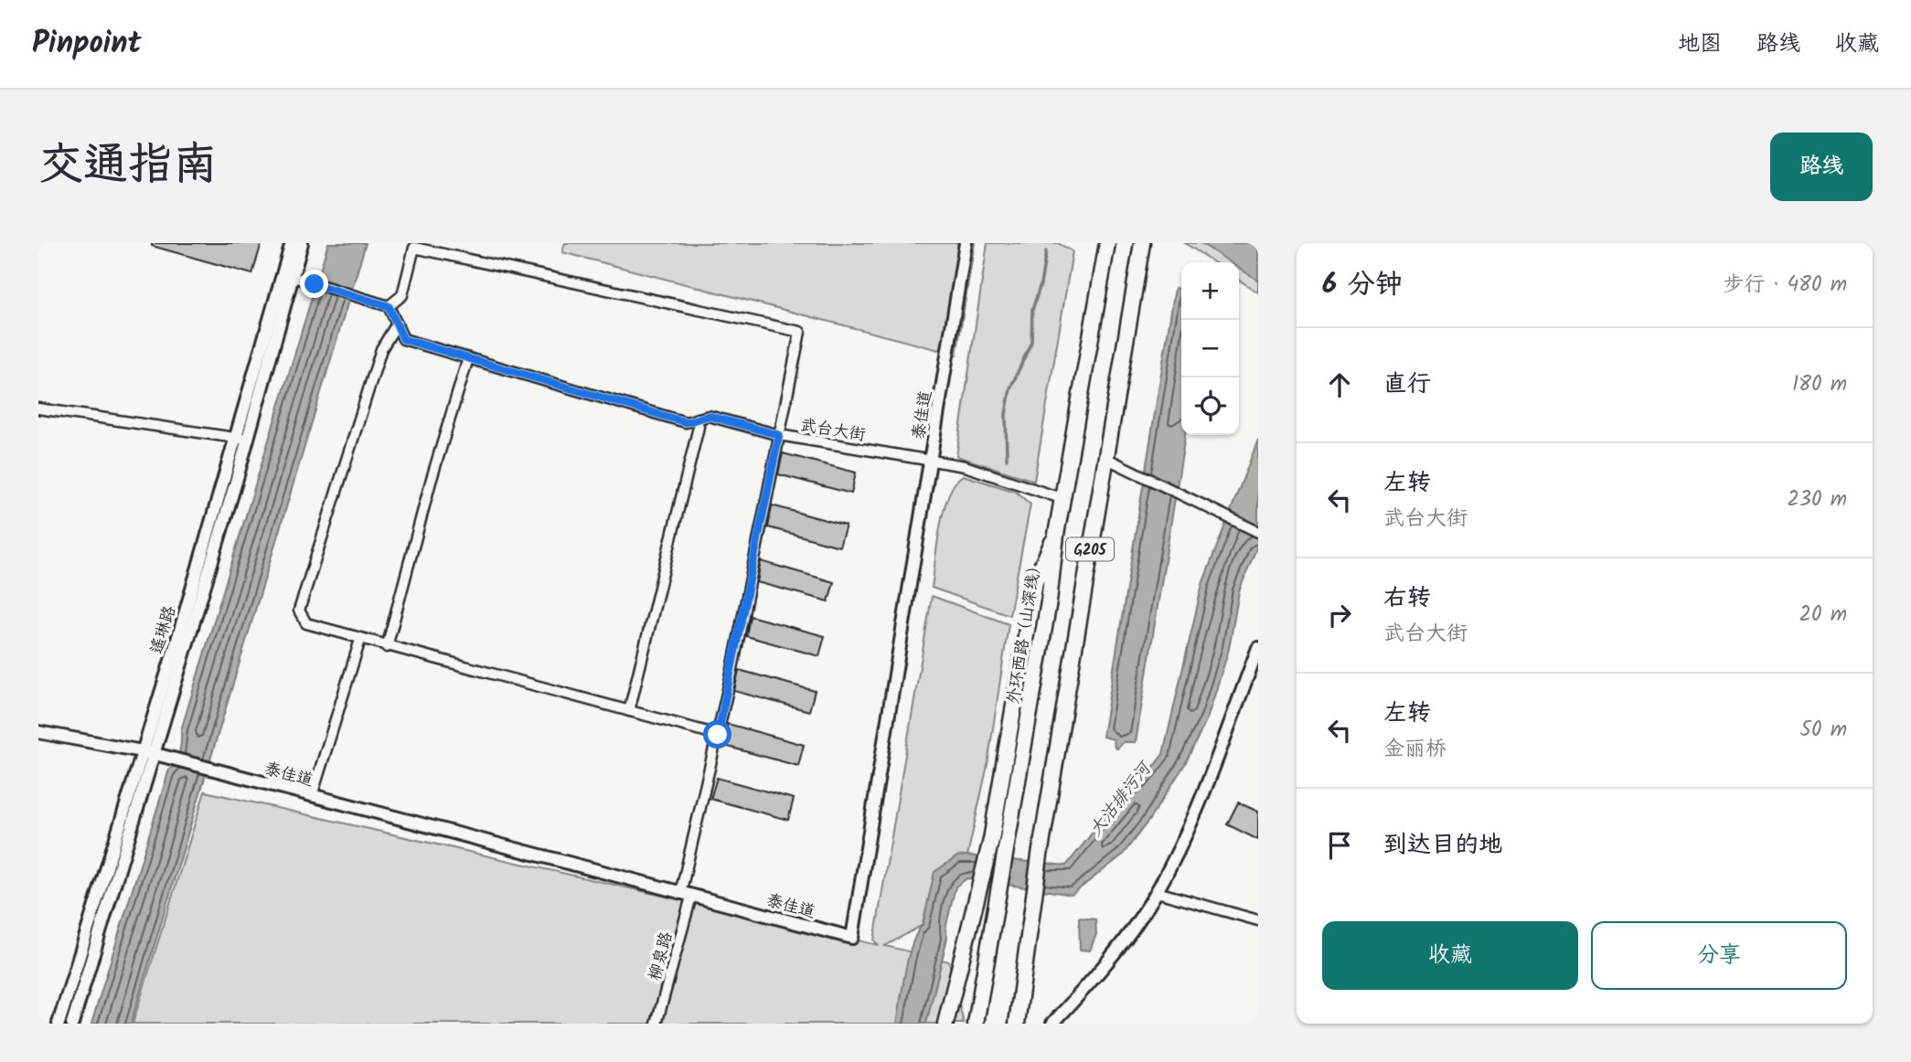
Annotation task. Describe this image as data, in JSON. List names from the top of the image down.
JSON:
{
  "streets": {
    "highway": ["G205", "外环西路（山深线）"],
    "street": [
      "泰佳道",
      "武台大街",
      "遥琳路",
      "柳泉路"
    ]
  },
  "crossings": [
    ["泰佳道", "武台大街"],
    ["泰佳道", "遥琳路"],
    ["泰佳道", "柳泉路"],
    ["武台大街", "外环西路（山深线）"],
    ["武台大街", "柳泉路"]
  ],
  "water": ["大沽排污河"],
  "page": {
    "header": "Pinpoint",
    "nav": ["地图", "路线", "收藏"],
    "title": "交通指南",
    "buttons": [
      "路线",
      ["收藏", "分享"]
    ],
    "heading": ["6 分钟", "步行 · 480 m"],
    "map_buttons": ["+", "−"],
    "list": [
      ["直行", "180 m"],
      ["左转", "武台大街", "230 m"],
      ["右转", "武台大街", "20 m"],
      ["左转", "金丽桥", "50 m"],
      "到达目的地"
    ]
  }
}
